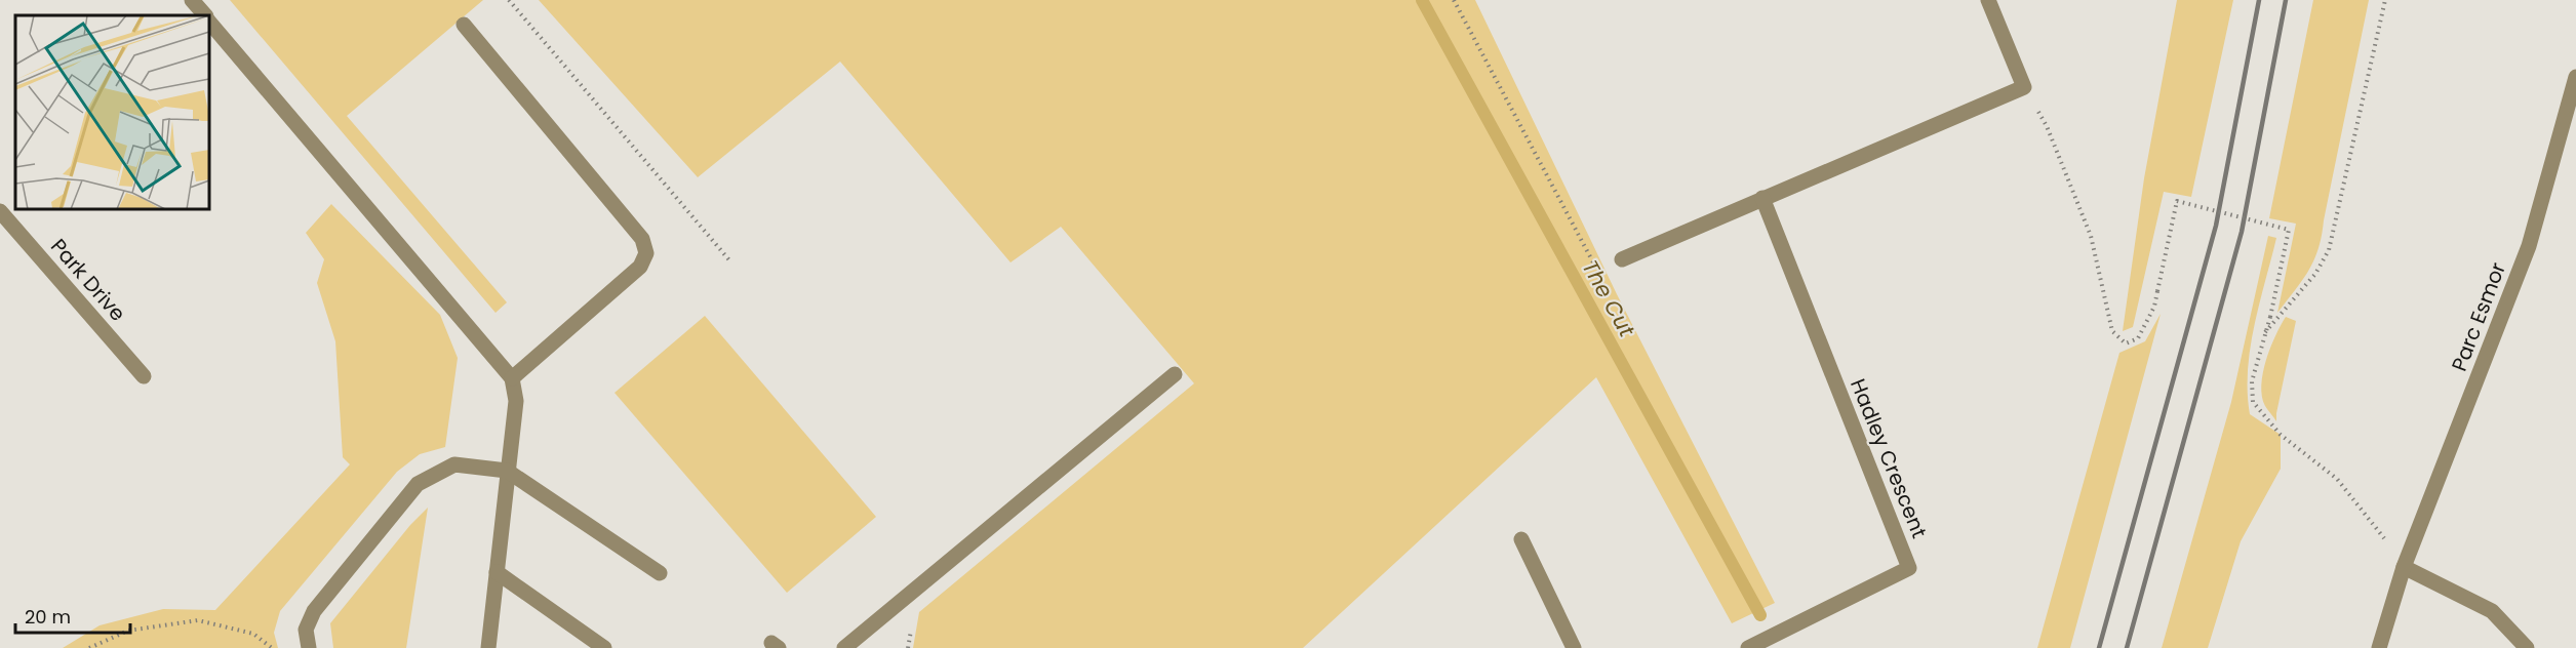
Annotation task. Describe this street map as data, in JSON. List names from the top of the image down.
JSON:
{
  "streets": {
    "street": ["Park Drive", "Parc Esmor", "Hadley Crescent"]
  },
  "water": ["The Cut"],
  "scale_bar": "20 m"
}
